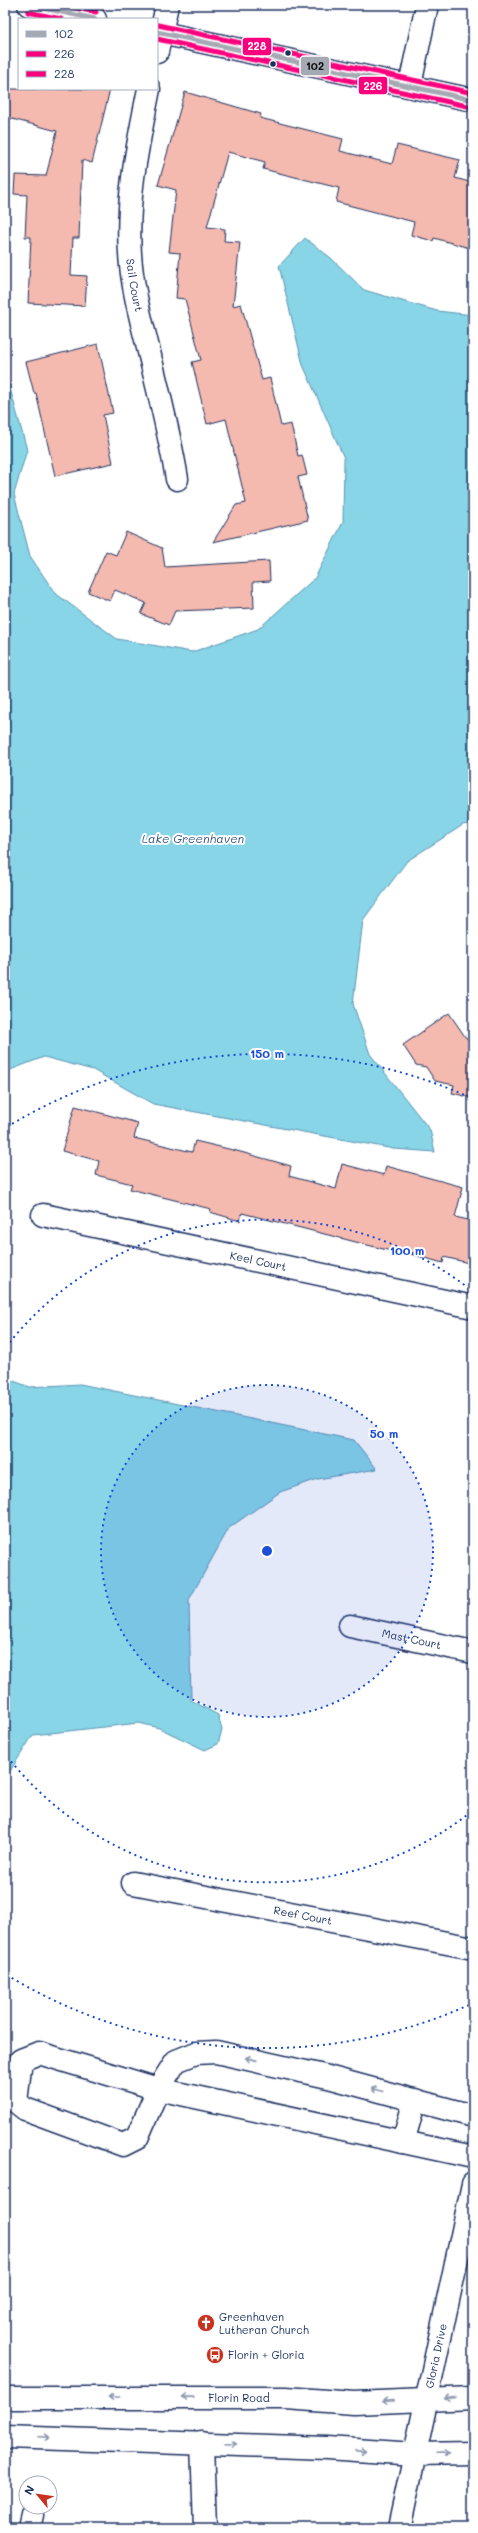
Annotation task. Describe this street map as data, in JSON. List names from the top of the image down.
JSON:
{
  "streets": {
    "street": [
      "Sail Court",
      "Keel Court",
      "Mast Court",
      "Reef Court",
      "Gloria Drive",
      "Florin Road"
    ]
  },
  "crossings": [
    ["Gloria Drive", "Florin Road"]
  ],
  "water": ["Lake Greenhaven"],
  "places": {
    "church": ["Greenhaven Lutheran Church"],
    "bus stop": ["Florin + Gloria"]
  },
  "lines": ["transit line 102", "transit line 228", "transit line 226"],
  "legend": ["102", "226", "228"],
  "north": "top left",
  "rings": ["150 m", "100 m", "50 m"]
}
